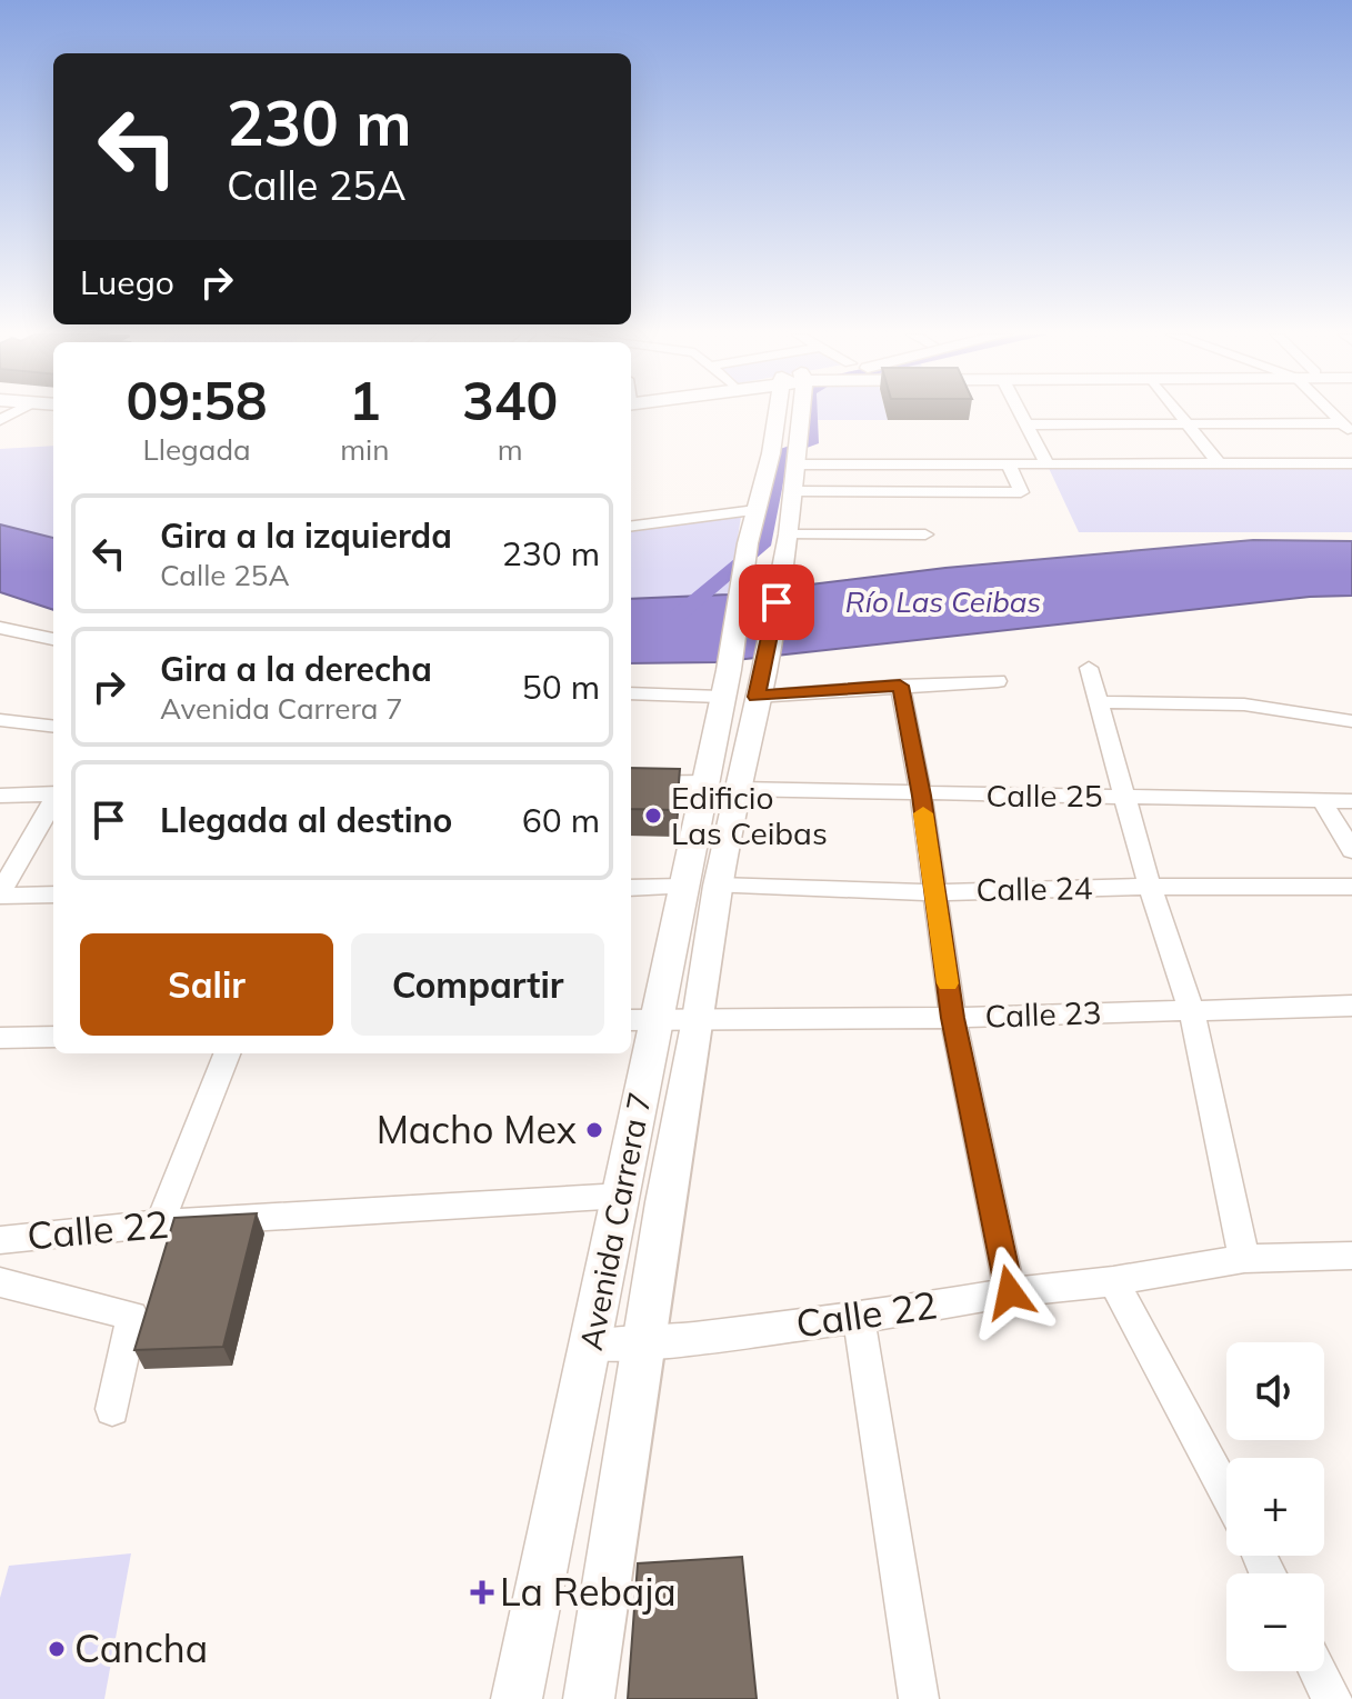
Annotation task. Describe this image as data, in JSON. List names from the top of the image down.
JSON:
{
  "streets": {
    "main road": ["Avenida Carrera 7"],
    "street": [
      "Calle 25",
      "Calle 24",
      "Calle 23",
      "Calle 22"
    ]
  },
  "crossings": [
    ["Calle 25", "Avenida Carrera 7"],
    ["Calle 24", "Avenida Carrera 7"],
    ["Calle 23", "Avenida Carrera 7"],
    ["Avenida Carrera 7", "Calle 22"]
  ],
  "water": ["Río Las Ceibas"],
  "places": {
    "other": ["Edificio Las Ceibas", "Macho Mex", "Cancha"],
    "health": ["La Rebaja"]
  },
  "page": {
    "turn": ["230 m", "Calle 25A"],
    "then": "Luego",
    "eta": [
      "09:58",
      "Llegada",
      "1",
      "min",
      "340",
      "m"
    ],
    "list": [
      {
        "name": "Gira a la izquierda",
        "note": "Calle 25A",
        "value": "230 m"
      },
      {
        "name": "Gira a la derecha",
        "note": "Avenida Carrera 7",
        "value": "50 m"
      },
      {
        "name": "Llegada al destino",
        "value": "60 m"
      }
    ],
    "buttons": ["Salir", "Compartir"],
    "map_buttons": ["+", "−"]
  }
}
